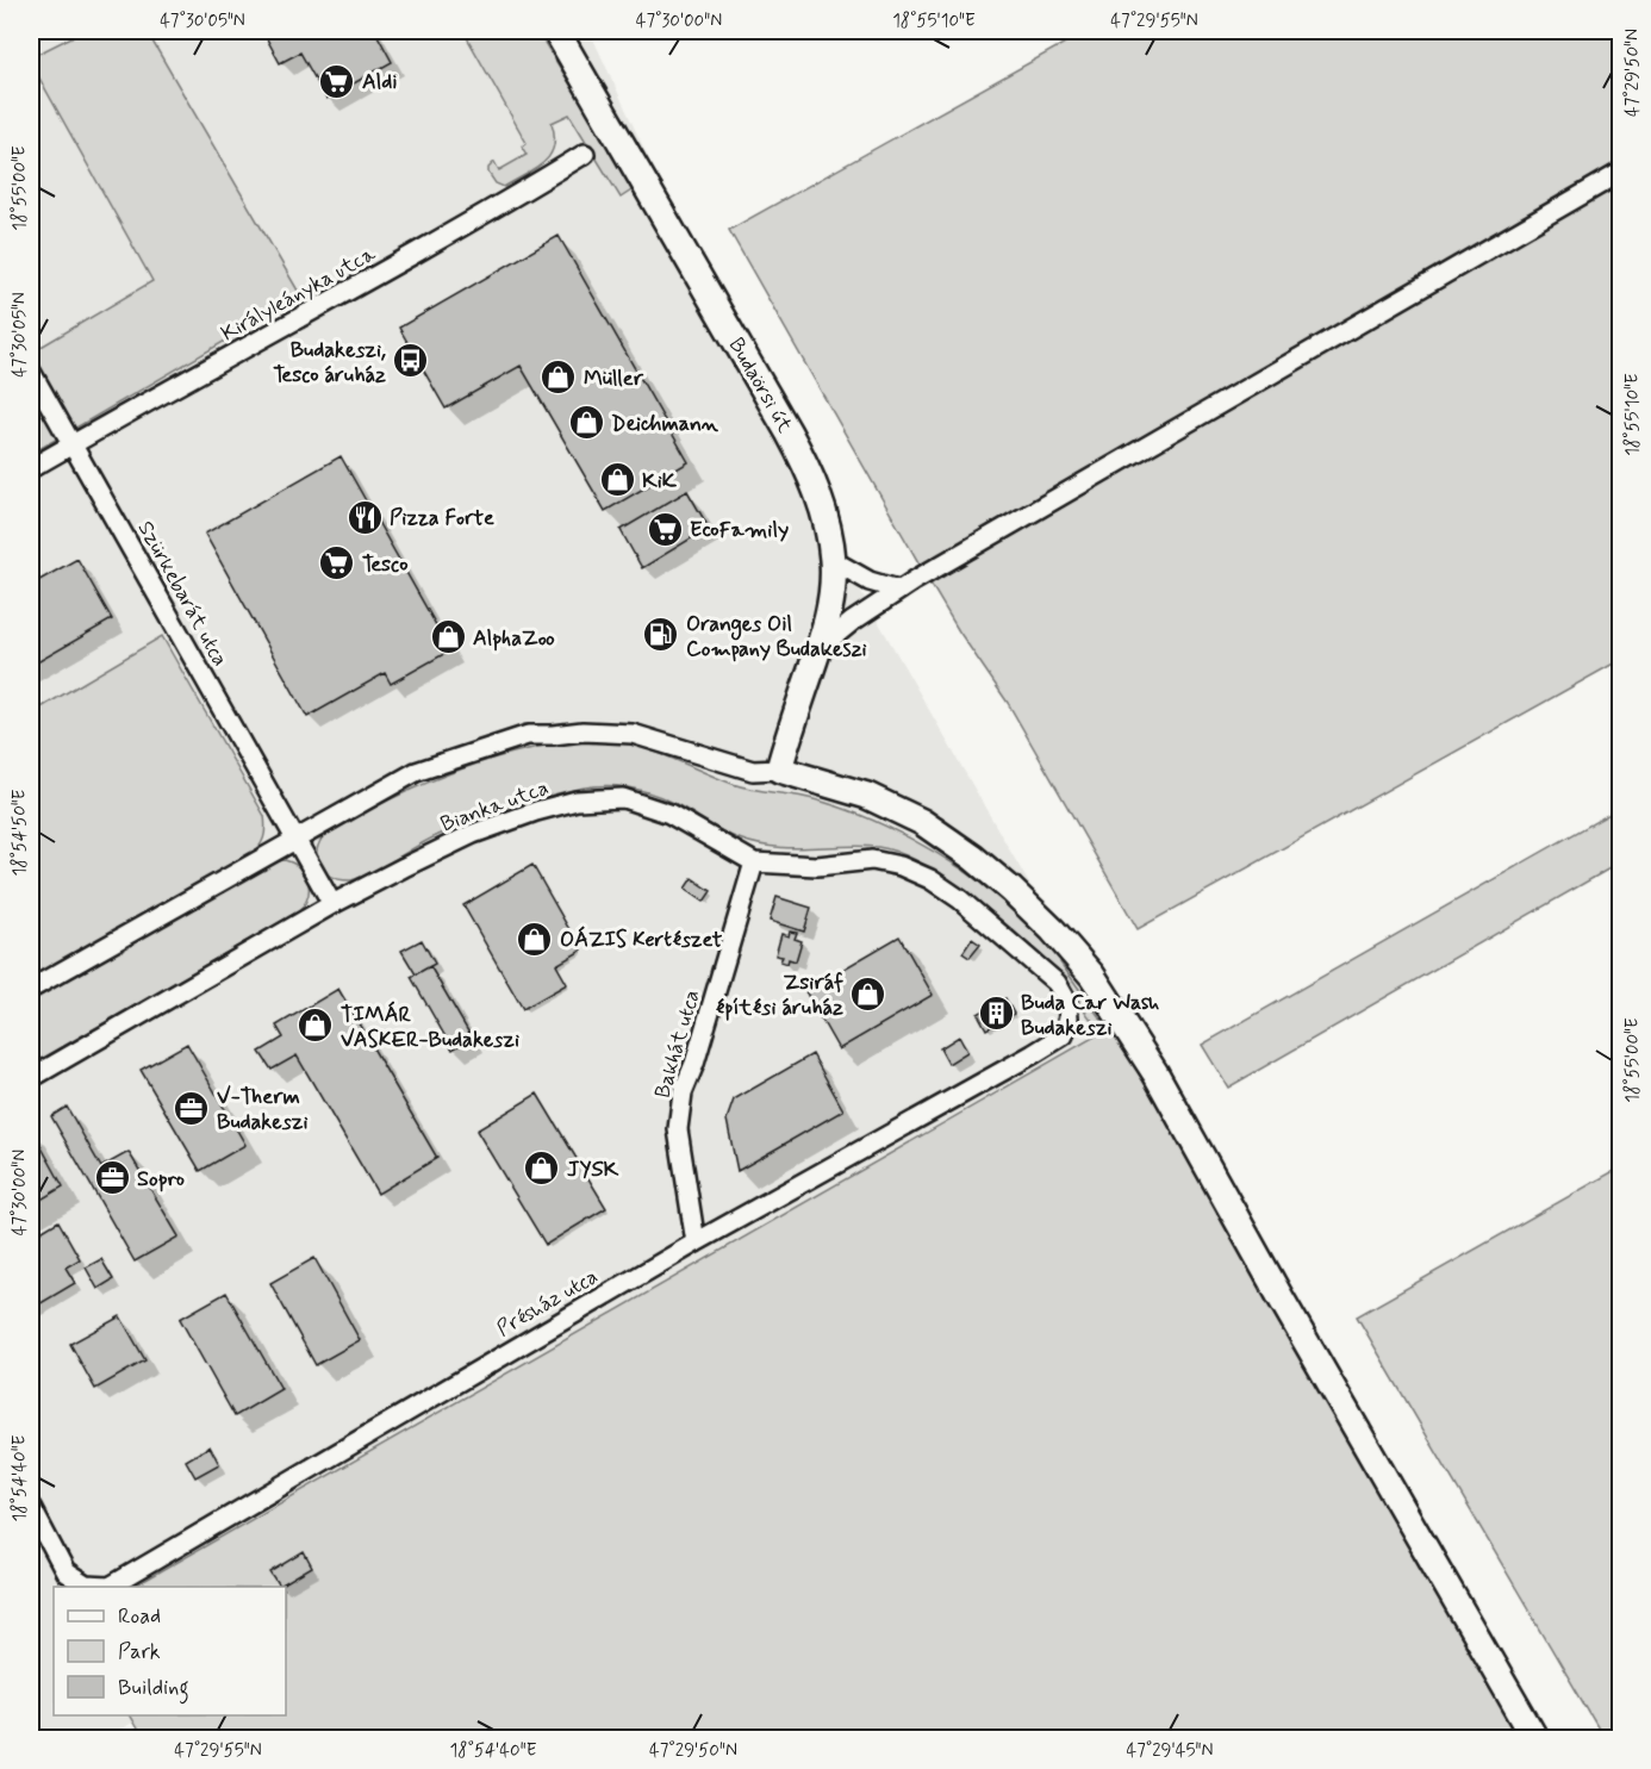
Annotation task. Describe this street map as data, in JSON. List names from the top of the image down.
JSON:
{
  "streets": {
    "main road": ["Budaörsi út"],
    "street": [
      "Királyleányka utca",
      "Szürkebarát utca",
      "Bianka utca",
      "Bakhát utca",
      "Présház utca"
    ]
  },
  "crossings": [
    ["Királyleányka utca", "Szürkebarát utca"],
    ["Szürkebarát utca", "Bianka utca"],
    ["Bianka utca", "Bakhát utca"],
    ["Bianka utca", "Présház utca"],
    ["Bakhát utca", "Présház utca"]
  ],
  "places": {
    "supermarket": ["Aldi", "EcoFamily", "Tesco"],
    "bus stop": ["Budakeszi, Tesco áruház"],
    "shop": [
      "Müller",
      "Deichmann",
      "KiK",
      "AlphaZoo",
      "OÁZIS Kertészet",
      "Zsiráf építési áruház",
      "TIMÁR VASKER-Budakeszi",
      "JYSK"
    ],
    "restaurant": ["Pizza Forte"],
    "fuel station": ["Oranges Oil Company Budakeszi"],
    "building": ["Buda Car Wash Budakeszi"],
    "office": ["V-Therm Budakeszi", "Sopro"]
  },
  "legend": ["Road", "Park", "Building"],
  "coordinates": [
    "47°30'05\"N",
    "47°30'00\"N",
    "18°55'10\"E",
    "47°29'55\"N",
    "47°29'50\"N",
    "18°55'00\"E",
    "18°54'50\"E",
    "18°54'40\"E",
    "47°29'45\"N"
  ]
}
